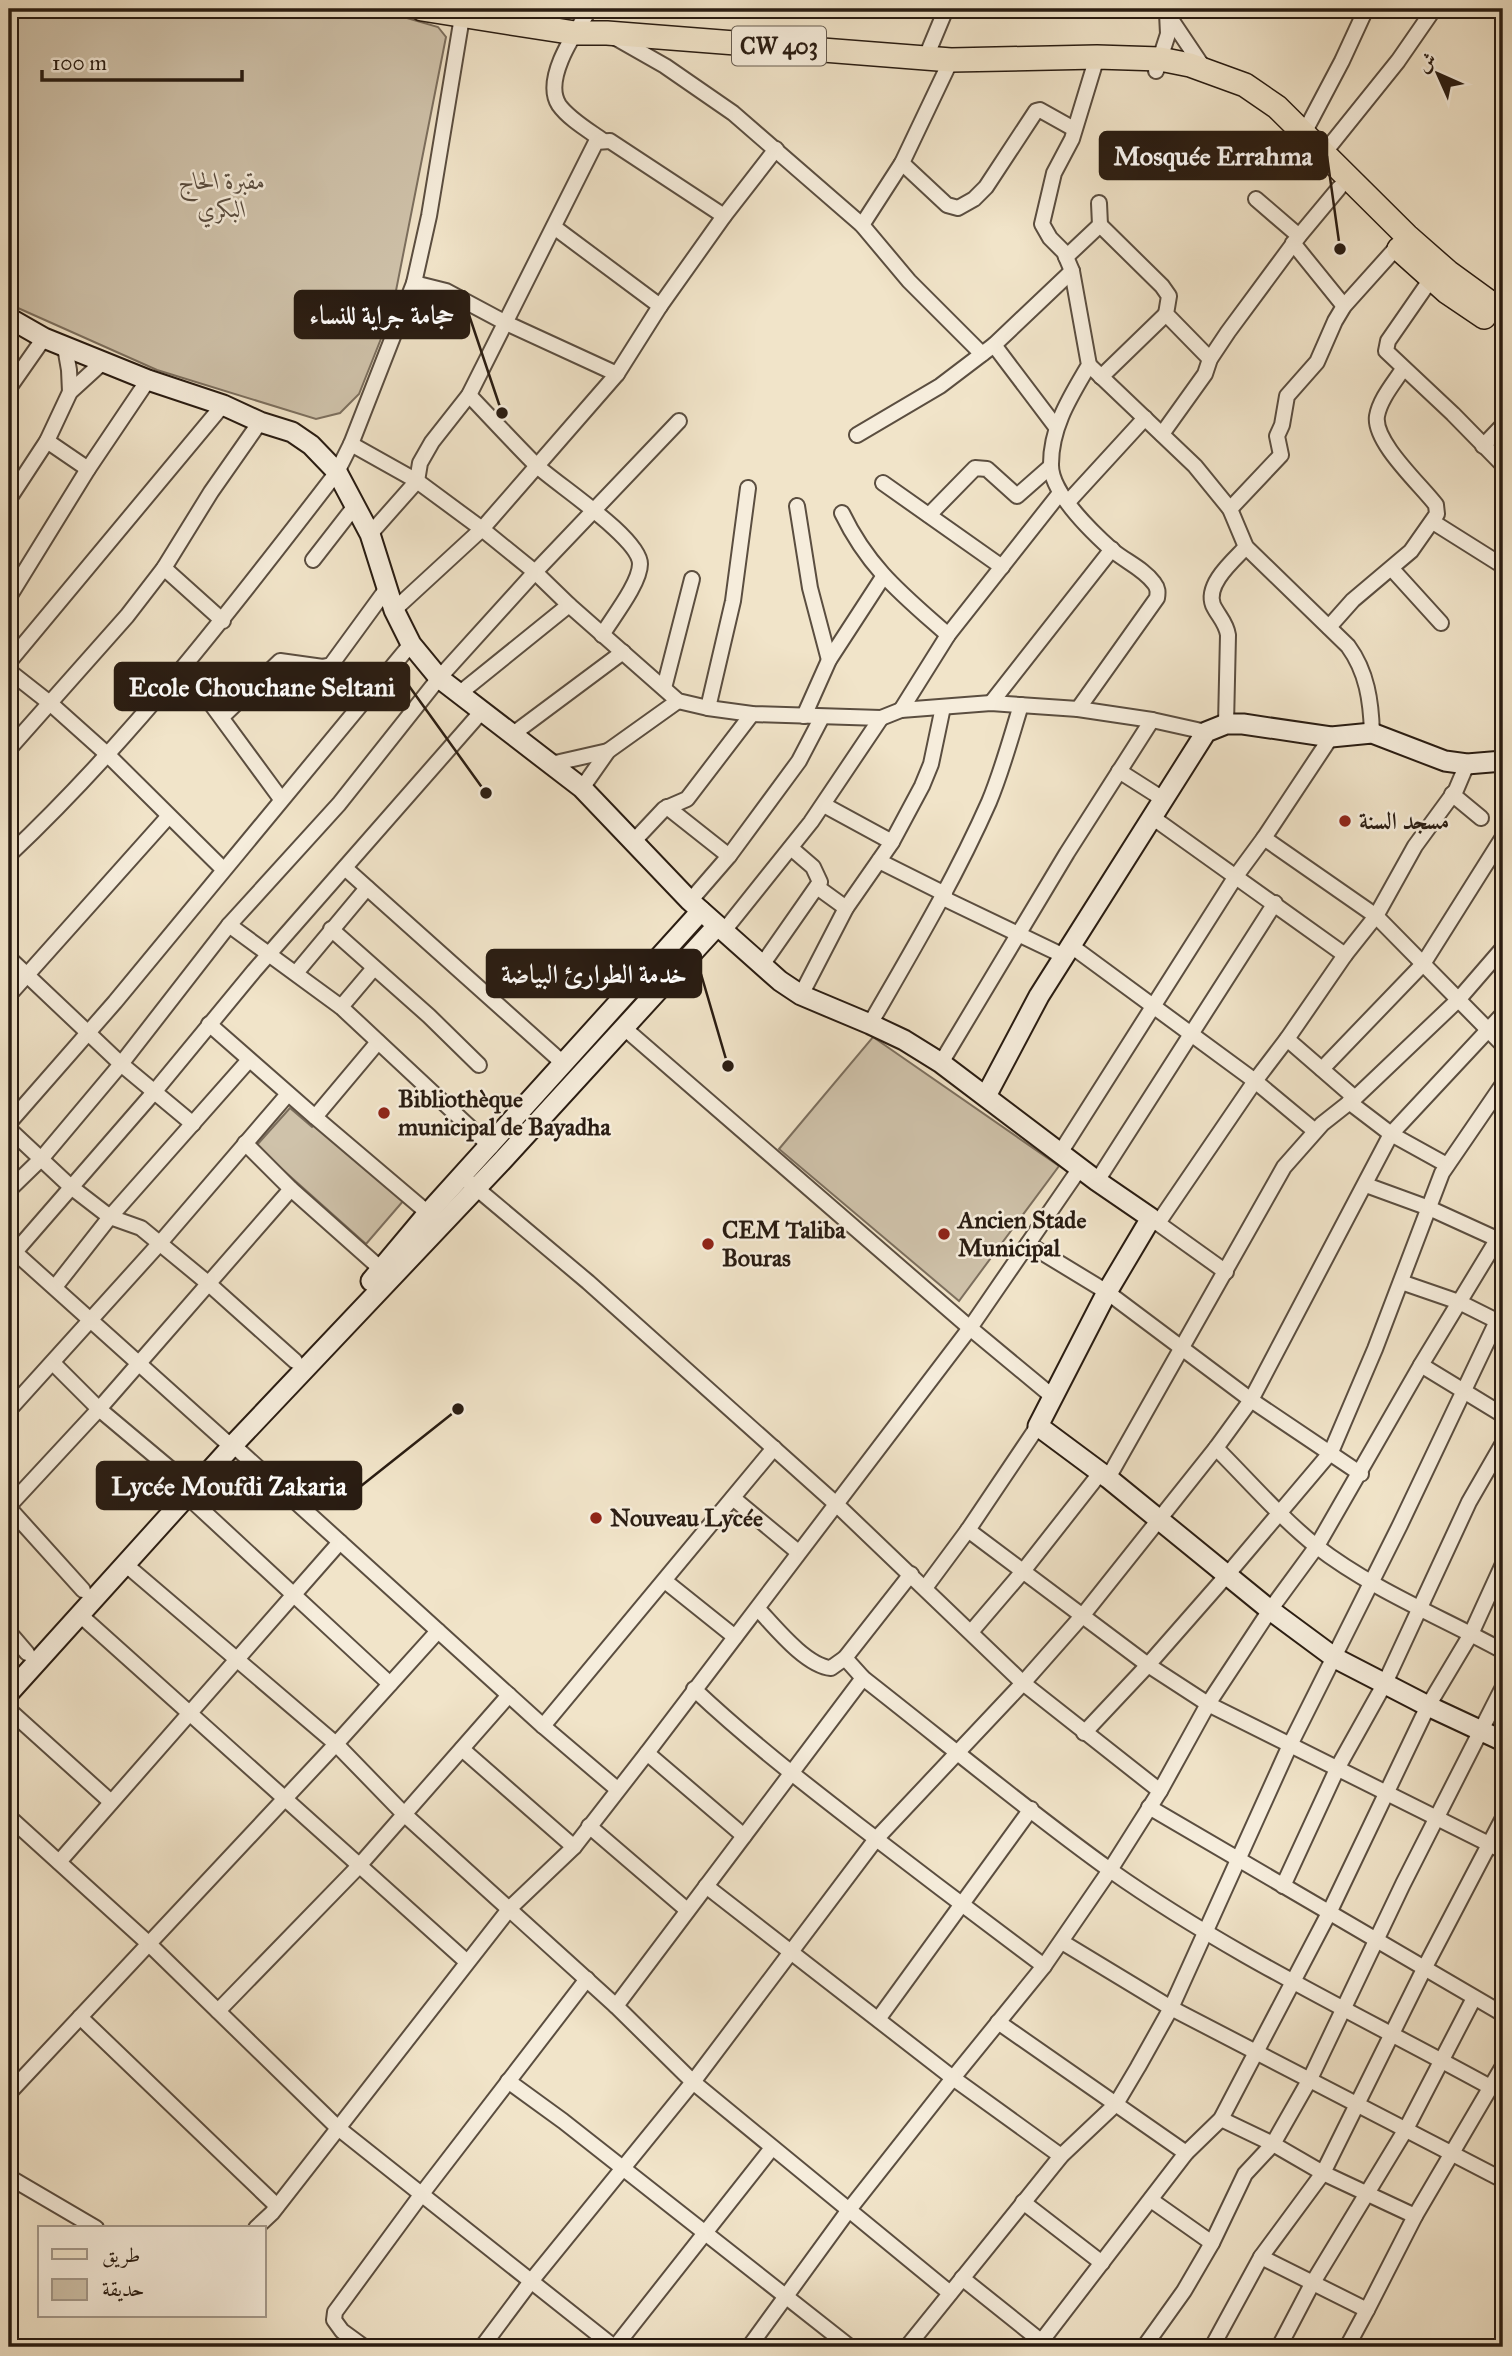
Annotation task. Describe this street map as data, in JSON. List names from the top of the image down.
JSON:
{
  "streets": {
    "main road": ["CW 403"]
  },
  "parks": ["مقبرة الحاج البكري"],
  "places": [
    "Mosquée Errahma",
    "حجامة جراية للنساء",
    "Ecole Chouchane Seltani",
    "مسجد السنة",
    "خدمة الطوارئ البياضة",
    "Bibliothèque municipal de Bayadha",
    "Ancien Stade Municipal",
    "CEM Taliba Bouras",
    "Lycée Moufdi Zakaria",
    "Nouveau Lycée"
  ],
  "legend": ["طريق", "حديقة"],
  "scale_bar": "100 m",
  "north": "top left"
}
